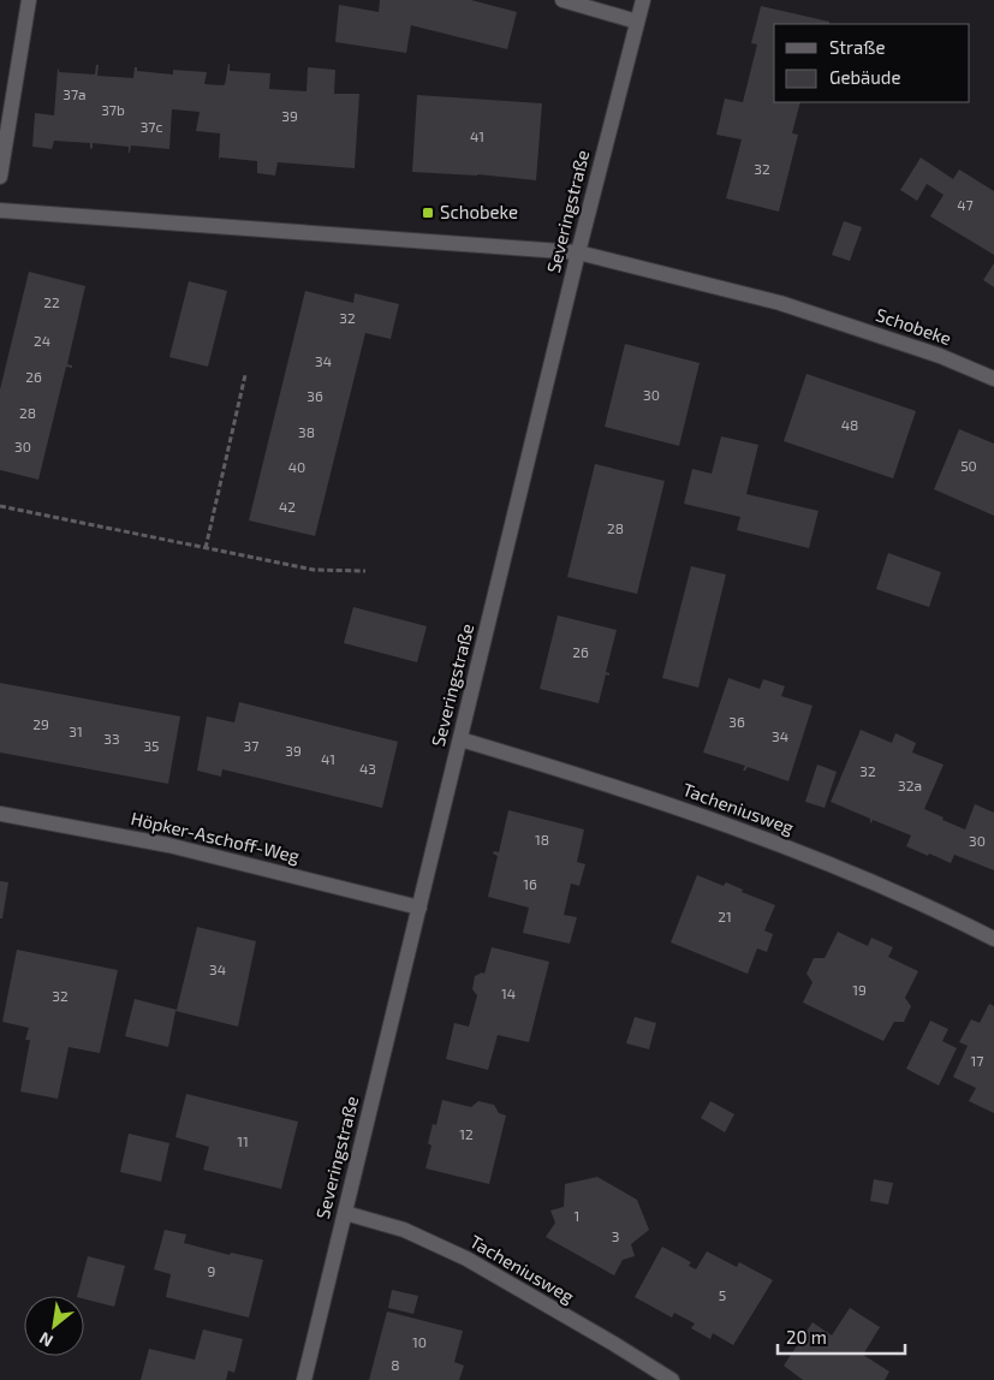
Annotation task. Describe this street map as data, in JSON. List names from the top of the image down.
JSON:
{
  "streets": {
    "street": [
      "Severingstraße",
      "Schobeke",
      "Tacheniusweg",
      "Höpker-Aschoff-Weg"
    ]
  },
  "crossings": [
    ["Severingstraße", "Schobeke"],
    ["Severingstraße", "Tacheniusweg"],
    ["Severingstraße", "Höpker-Aschoff-Weg"]
  ],
  "places": {
    "transit": ["Schobeke"]
  },
  "house_numbers": [
    "37a",
    "37b",
    "39",
    "37c",
    "41",
    "32",
    "47",
    "22",
    "32",
    "24",
    "34",
    "26",
    "30",
    "36",
    "28",
    "48",
    "38",
    "30",
    "50",
    "40",
    "42",
    "28",
    "26",
    "36",
    "29",
    "31",
    "34",
    "33",
    "35",
    "37",
    "39",
    "41",
    "43",
    "32",
    "32a",
    "18",
    "30",
    "16",
    "21",
    "34",
    "19",
    "14",
    "32",
    "17",
    "12",
    "11",
    "1",
    "3",
    "9",
    "5",
    "10",
    "8"
  ],
  "legend": ["Straße", "Gebäude"],
  "scale_bar": "20 m",
  "north": "bottom left"
}
